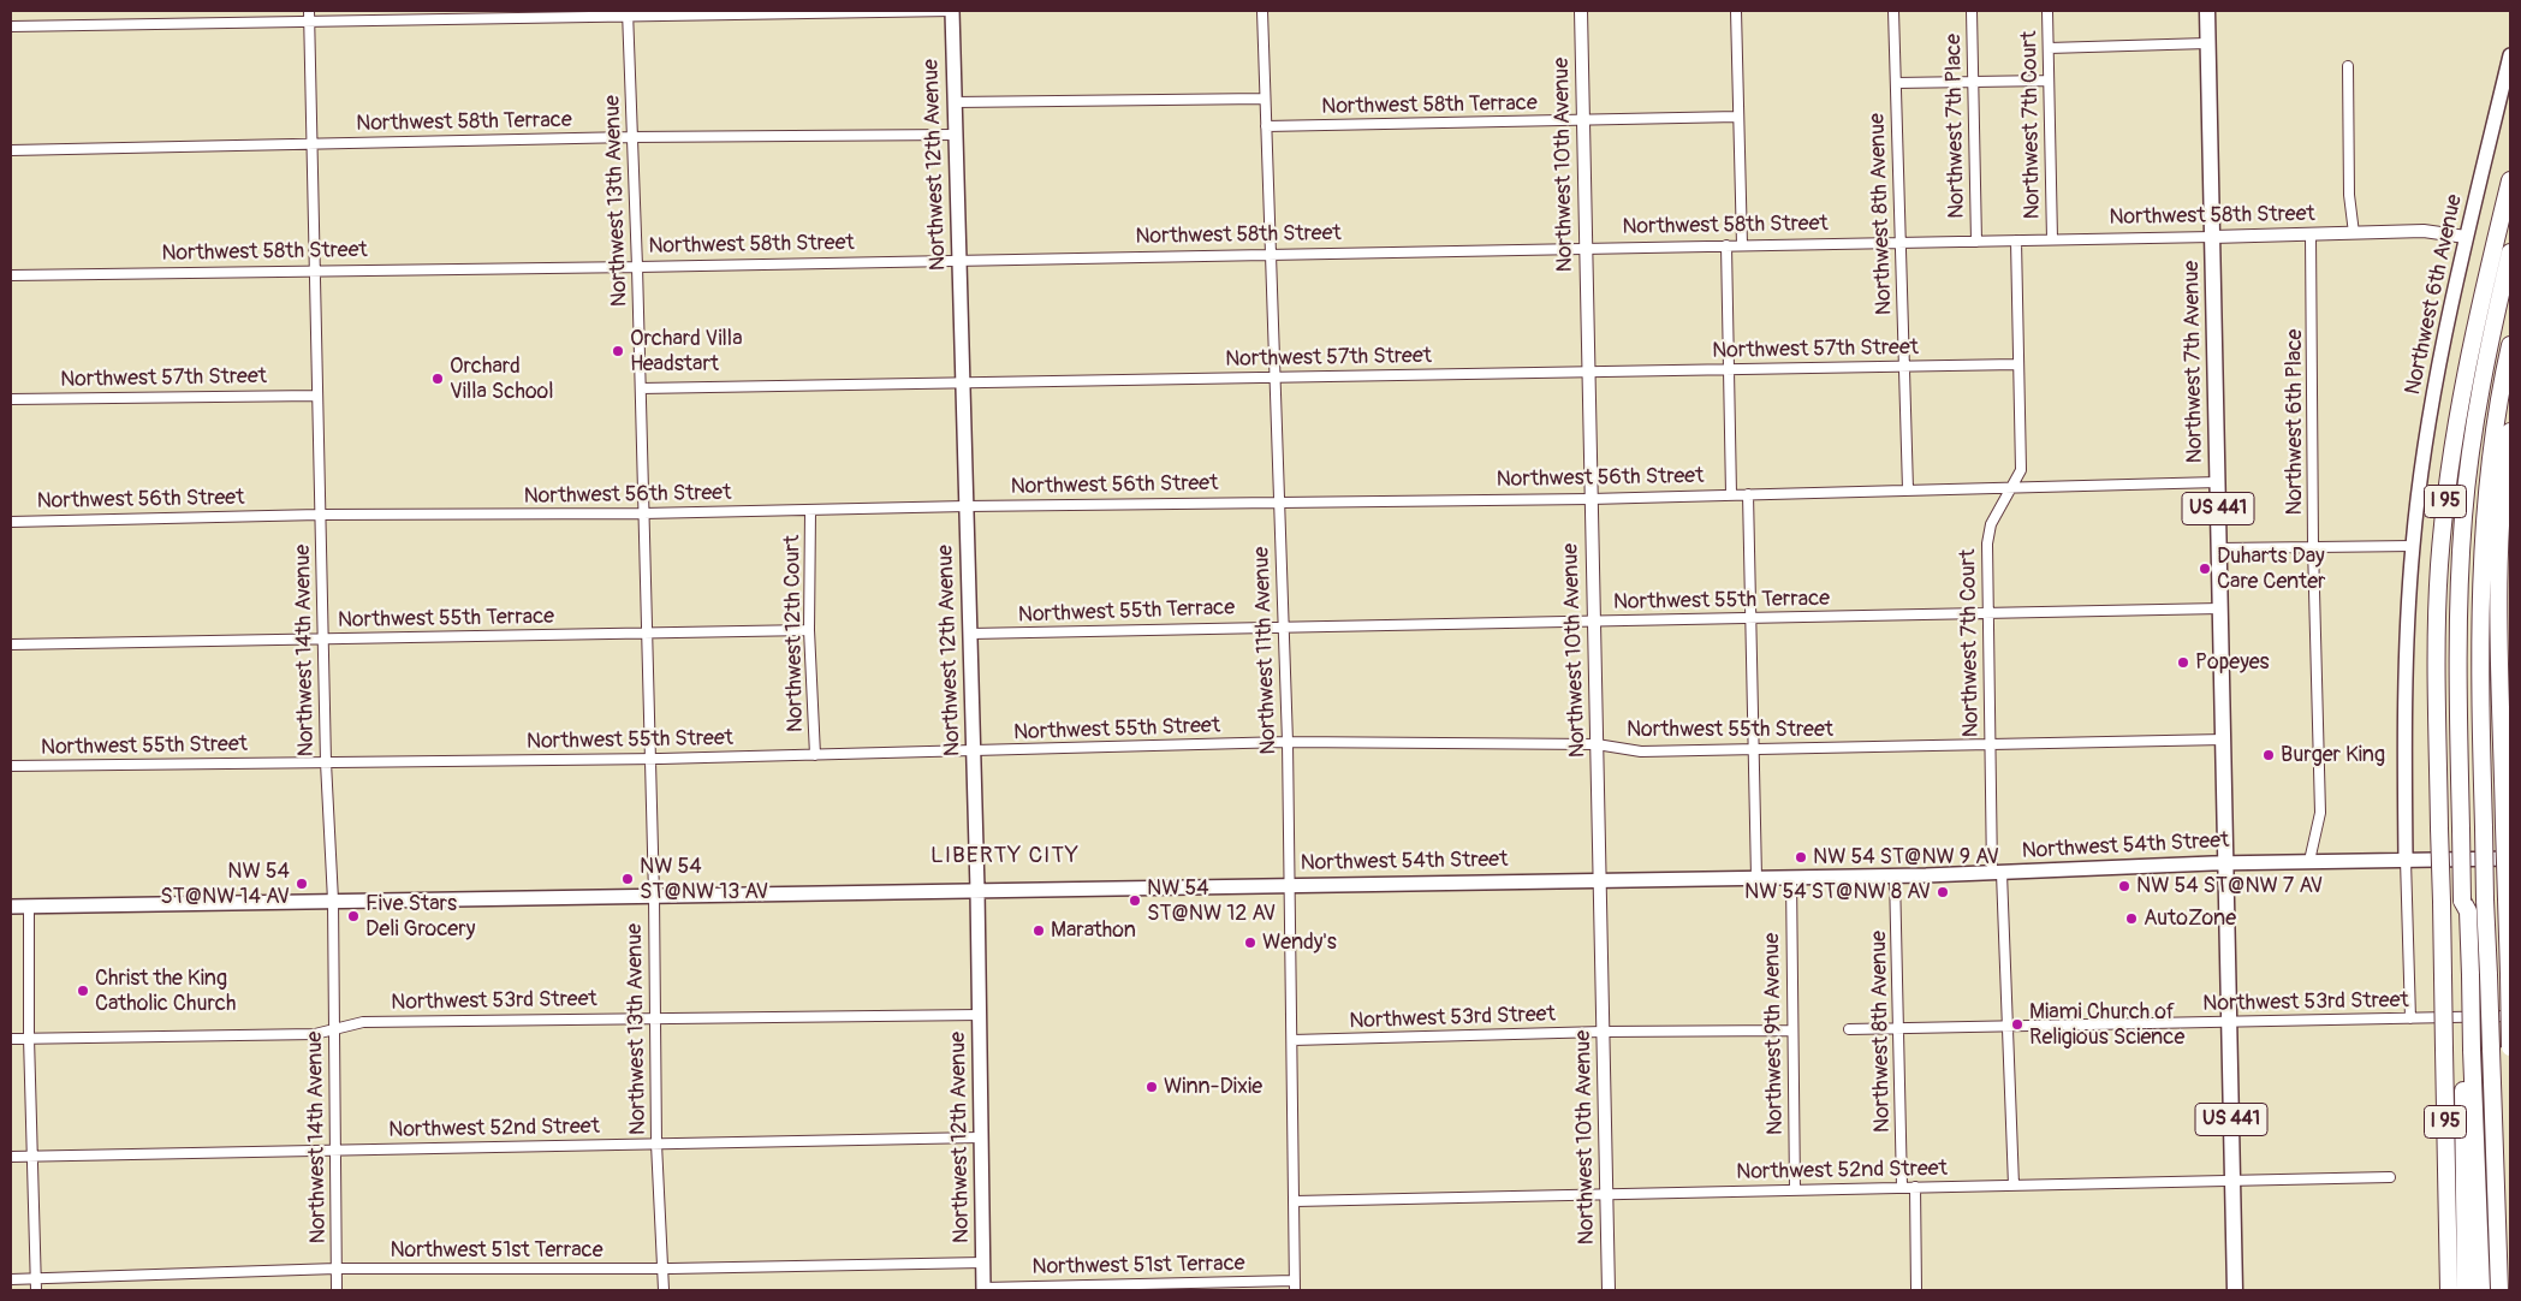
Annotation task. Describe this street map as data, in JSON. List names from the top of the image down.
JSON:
{
  "streets": {
    "highway": ["I 95"],
    "main road": [
      "Northwest 12th Avenue",
      "Northwest 6th Avenue",
      "Northwest 7th Avenue",
      "US 441",
      "Northwest 54th Street"
    ],
    "street": [
      "Northwest 58th Terrace",
      "Northwest 7th Court",
      "Northwest 7th Place",
      "Northwest 10th Avenue",
      "Northwest 13th Avenue",
      "Northwest 8th Avenue",
      "Northwest 58th Street",
      "Northwest 57th Street",
      "Northwest 6th Place",
      "Northwest 56th Street",
      "Northwest 55th Terrace",
      "Northwest 12th Court",
      "Northwest 14th Avenue",
      "Northwest 11th Avenue",
      "Northwest 55th Street",
      "Northwest 53rd Street",
      "Northwest 9th Avenue",
      "Northwest 52nd Street",
      "Northwest 51st Terrace"
    ]
  },
  "crossings": [
    ["Northwest 58th Terrace", "Northwest 12th Avenue"],
    ["Northwest 58th Terrace", "Northwest 10th Avenue"],
    ["Northwest 58th Terrace", "Northwest 13th Avenue"],
    ["Northwest 58th Terrace", "Northwest 14th Avenue"],
    ["Northwest 58th Terrace", "Northwest 11th Avenue"],
    ["Northwest 7th Court", "Northwest 58th Street"],
    ["Northwest 7th Court", "Northwest 57th Street"],
    ["Northwest 7th Court", "Northwest 56th Street"],
    ["Northwest 7th Court", "Northwest 55th Terrace"],
    ["Northwest 7th Court", "Northwest 55th Street"],
    ["Northwest 7th Court", "Northwest 54th Street"],
    ["Northwest 7th Court", "Northwest 53rd Street"],
    ["Northwest 7th Court", "Northwest 52nd Street"],
    ["Northwest 7th Place", "Northwest 58th Street"],
    ["Northwest 12th Avenue", "Northwest 58th Street"],
    ["Northwest 12th Avenue", "Northwest 57th Street"],
    ["Northwest 12th Avenue", "Northwest 56th Street"],
    ["Northwest 12th Avenue", "Northwest 55th Terrace"],
    ["Northwest 12th Avenue", "Northwest 55th Street"],
    ["Northwest 12th Avenue", "Northwest 54th Street"],
    ["Northwest 12th Avenue", "Northwest 53rd Street"],
    ["Northwest 12th Avenue", "Northwest 52nd Street"],
    ["Northwest 12th Avenue", "Northwest 51st Terrace"],
    ["Northwest 10th Avenue", "Northwest 58th Street"],
    ["Northwest 10th Avenue", "Northwest 57th Street"],
    ["Northwest 10th Avenue", "Northwest 56th Street"],
    ["Northwest 10th Avenue", "Northwest 55th Terrace"],
    ["Northwest 10th Avenue", "Northwest 55th Street"],
    ["Northwest 10th Avenue", "Northwest 54th Street"],
    ["Northwest 10th Avenue", "Northwest 53rd Street"],
    ["Northwest 10th Avenue", "Northwest 52nd Street"],
    ["Northwest 13th Avenue", "Northwest 58th Street"],
    ["Northwest 13th Avenue", "Northwest 57th Street"],
    ["Northwest 13th Avenue", "Northwest 56th Street"],
    ["Northwest 13th Avenue", "Northwest 55th Terrace"],
    ["Northwest 13th Avenue", "Northwest 55th Street"],
    ["Northwest 13th Avenue", "Northwest 54th Street"],
    ["Northwest 13th Avenue", "Northwest 53rd Street"],
    ["Northwest 13th Avenue", "Northwest 52nd Street"],
    ["Northwest 13th Avenue", "Northwest 51st Terrace"],
    ["Northwest 8th Avenue", "Northwest 58th Street"],
    ["Northwest 8th Avenue", "Northwest 57th Street"],
    ["Northwest 8th Avenue", "Northwest 56th Street"],
    ["Northwest 8th Avenue", "Northwest 54th Street"],
    ["Northwest 8th Avenue", "Northwest 53rd Street"],
    ["Northwest 8th Avenue", "Northwest 52nd Street"],
    ["Northwest 58th Street", "Northwest 6th Avenue"],
    ["Northwest 58th Street", "Northwest 7th Avenue"],
    ["Northwest 58th Street", "Northwest 6th Place"],
    ["Northwest 58th Street", "Northwest 14th Avenue"],
    ["Northwest 58th Street", "Northwest 11th Avenue"],
    ["Northwest 6th Avenue", "Northwest 54th Street"],
    ["Northwest 57th Street", "Northwest 14th Avenue"],
    ["Northwest 57th Street", "Northwest 11th Avenue"],
    ["Northwest 7th Avenue", "Northwest 56th Street"],
    ["Northwest 7th Avenue", "Northwest 55th Terrace"],
    ["Northwest 7th Avenue", "Northwest 55th Street"],
    ["Northwest 7th Avenue", "Northwest 54th Street"],
    ["Northwest 7th Avenue", "Northwest 53rd Street"],
    ["Northwest 7th Avenue", "Northwest 52nd Street"],
    ["Northwest 6th Place", "Northwest 54th Street"],
    ["Northwest 56th Street", "Northwest 12th Court"],
    ["Northwest 56th Street", "Northwest 14th Avenue"],
    ["Northwest 56th Street", "Northwest 11th Avenue"],
    ["Northwest 55th Terrace", "Northwest 12th Court"],
    ["Northwest 55th Terrace", "Northwest 14th Avenue"],
    ["Northwest 55th Terrace", "Northwest 11th Avenue"],
    ["Northwest 12th Court", "Northwest 55th Street"],
    ["Northwest 14th Avenue", "Northwest 55th Street"],
    ["Northwest 14th Avenue", "Northwest 54th Street"],
    ["Northwest 14th Avenue", "Northwest 53rd Street"],
    ["Northwest 14th Avenue", "Northwest 52nd Street"],
    ["Northwest 14th Avenue", "Northwest 51st Terrace"],
    ["Northwest 11th Avenue", "Northwest 55th Street"],
    ["Northwest 11th Avenue", "Northwest 54th Street"],
    ["Northwest 11th Avenue", "Northwest 53rd Street"],
    ["Northwest 11th Avenue", "Northwest 52nd Street"],
    ["Northwest 11th Avenue", "Northwest 51st Terrace"],
    ["Northwest 54th Street", "Northwest 9th Avenue"],
    ["Northwest 53rd Street", "Northwest 9th Avenue"],
    ["Northwest 9th Avenue", "Northwest 52nd Street"]
  ],
  "districts": ["LIBERTY CITY"],
  "places": [
    "Orchard Villa Headstart",
    "Orchard Villa School",
    "Duharts Day Care Center",
    "Popeyes",
    "Burger King",
    "NW 54 ST@NW 9 AV",
    "NW 54 ST@NW 13 AV",
    "NW 54 ST@NW 14 AV",
    "NW 54 ST@NW 7 AV",
    "NW 54 ST@NW 8 AV",
    "NW 54 ST@NW 12 AV",
    "Five Stars Deli Grocery",
    "AutoZone",
    "Marathon",
    "Wendy's",
    "Christ the King Catholic Church",
    "Miami Church of Religious Science",
    "Winn-Dixie"
  ]
}
